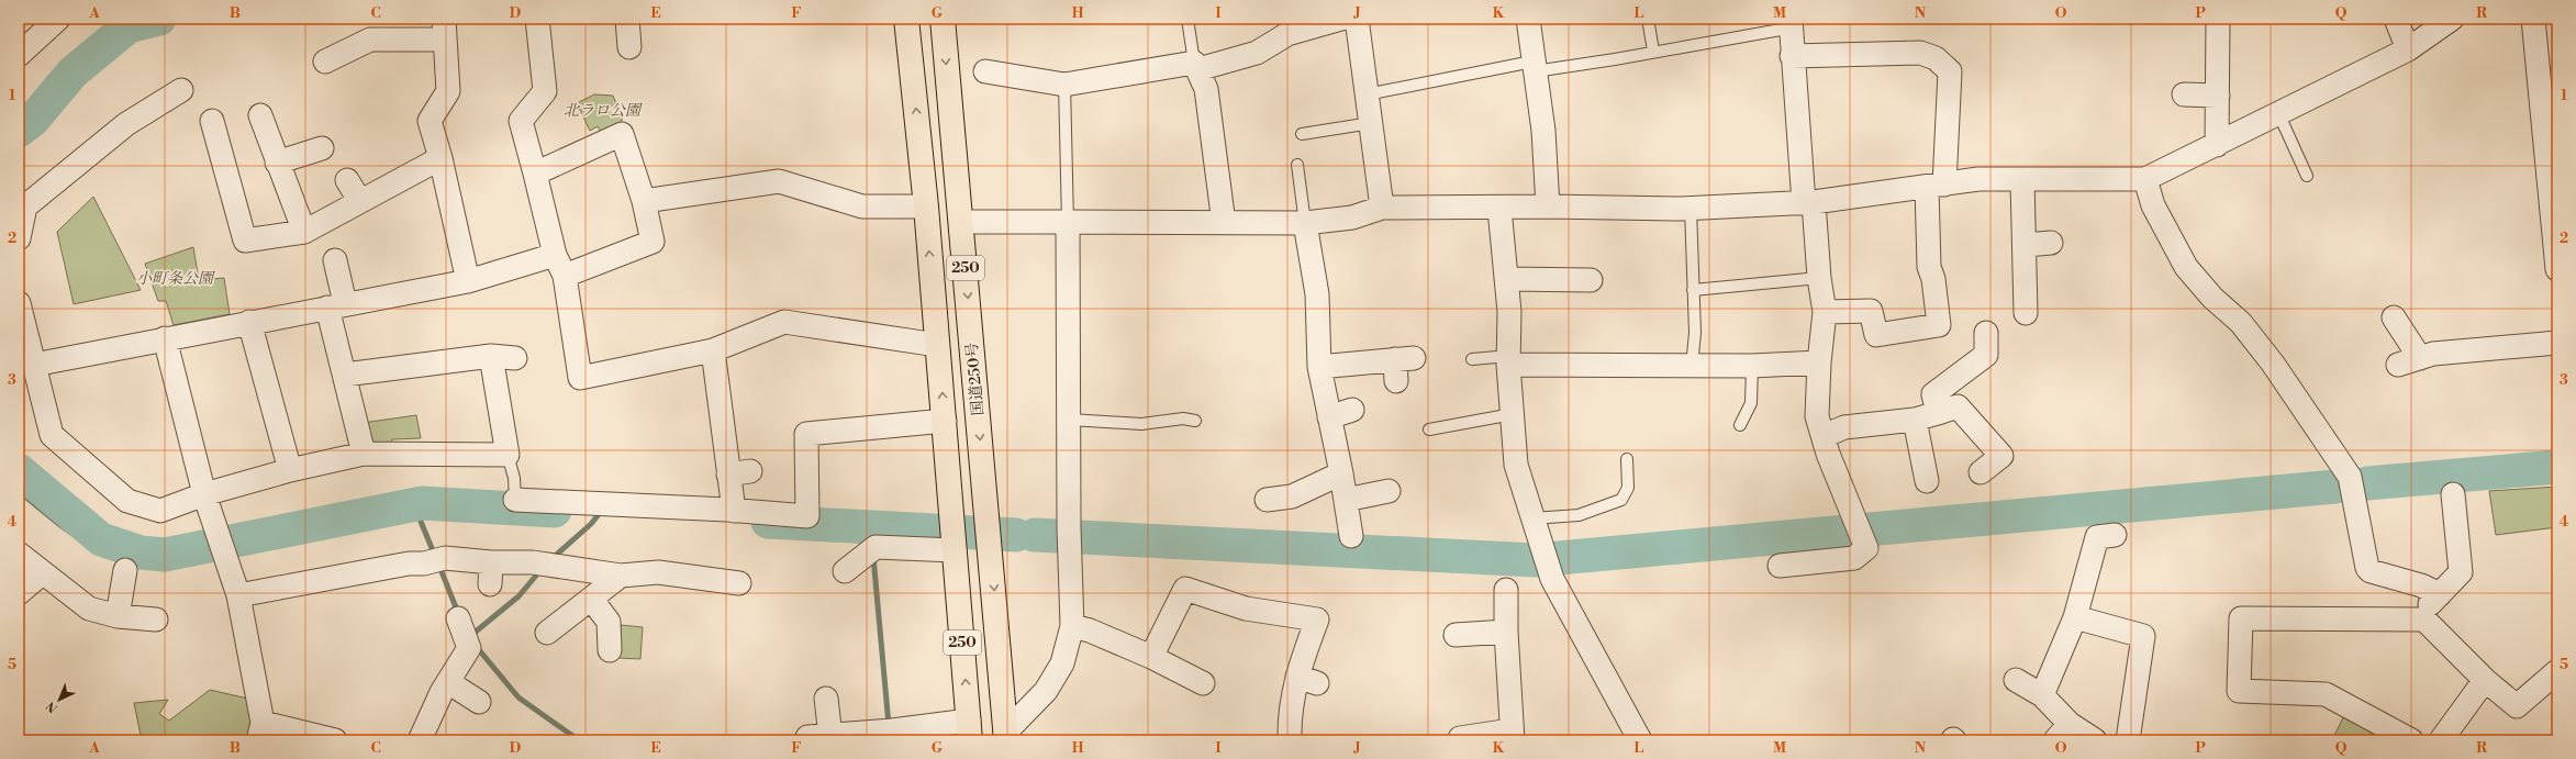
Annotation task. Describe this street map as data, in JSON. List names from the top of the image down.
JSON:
{
  "streets": {
    "highway": ["250", "国道250号"]
  },
  "parks": ["北ラロ公園", "小町条公園"],
  "north": "bottom left",
  "grid": {
    "columns": [
      "A",
      "B",
      "C",
      "D",
      "E",
      "F",
      "G",
      "H",
      "I",
      "J",
      "K",
      "L",
      "M",
      "N",
      "O",
      "P",
      "Q",
      "R"
    ],
    "rows": [
      "1",
      "2",
      "3",
      "4",
      "5"
    ]
  }
}
